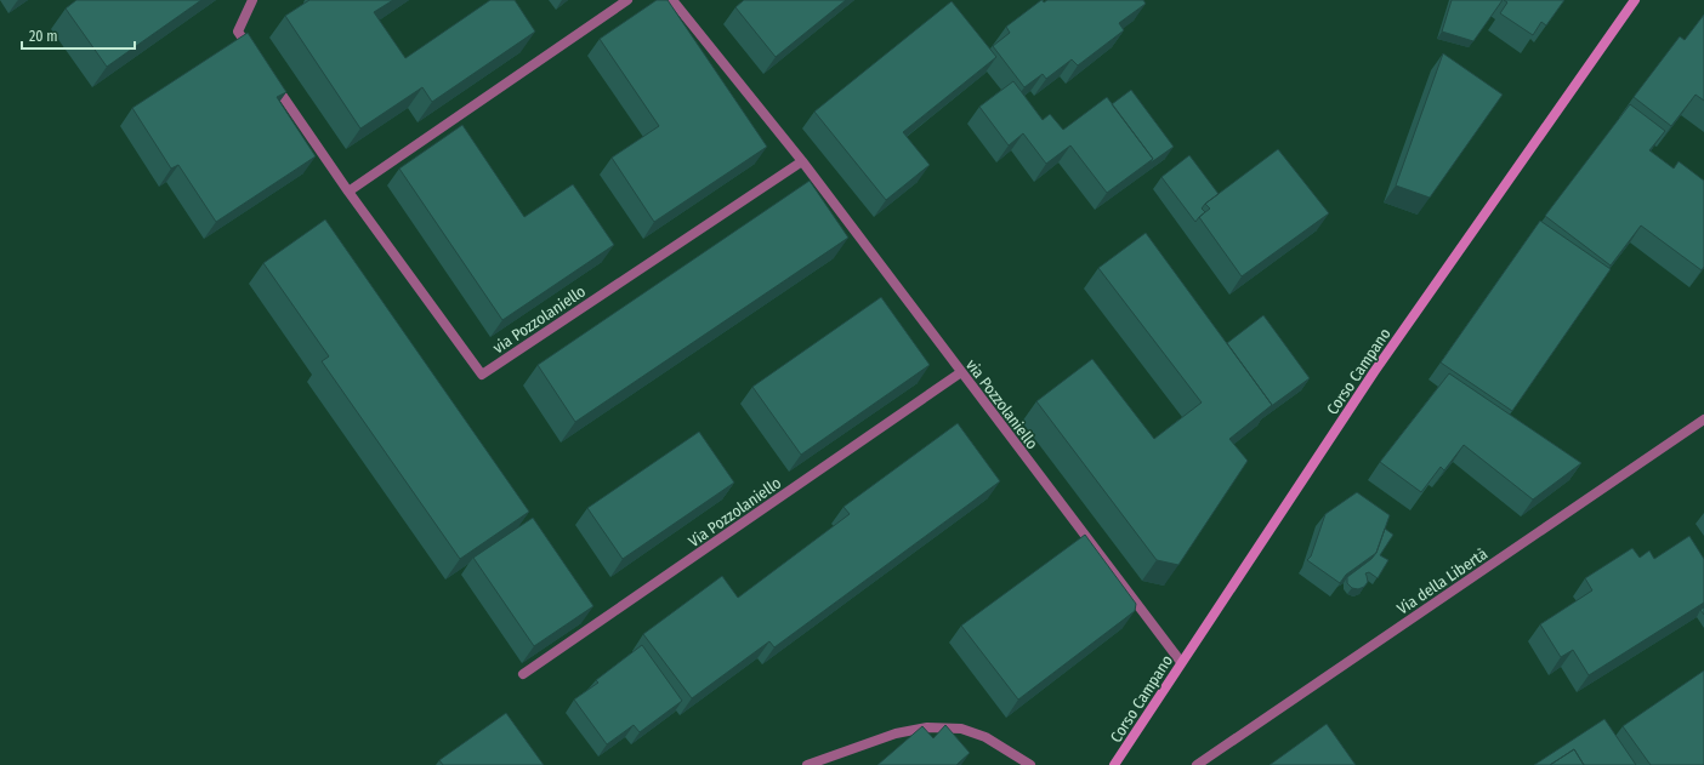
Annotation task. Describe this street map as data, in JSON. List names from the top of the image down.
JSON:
{
  "streets": {
    "main road": ["Corso Campano"],
    "street": ["via Pozzolaniello", "Via Pozzolaniello", "Via della Libertà"]
  },
  "crossings": [
    ["via Pozzolaniello", "Corso Campano"],
    ["via Pozzolaniello", "Via Pozzolaniello"]
  ],
  "scale_bar": "20 m"
}
